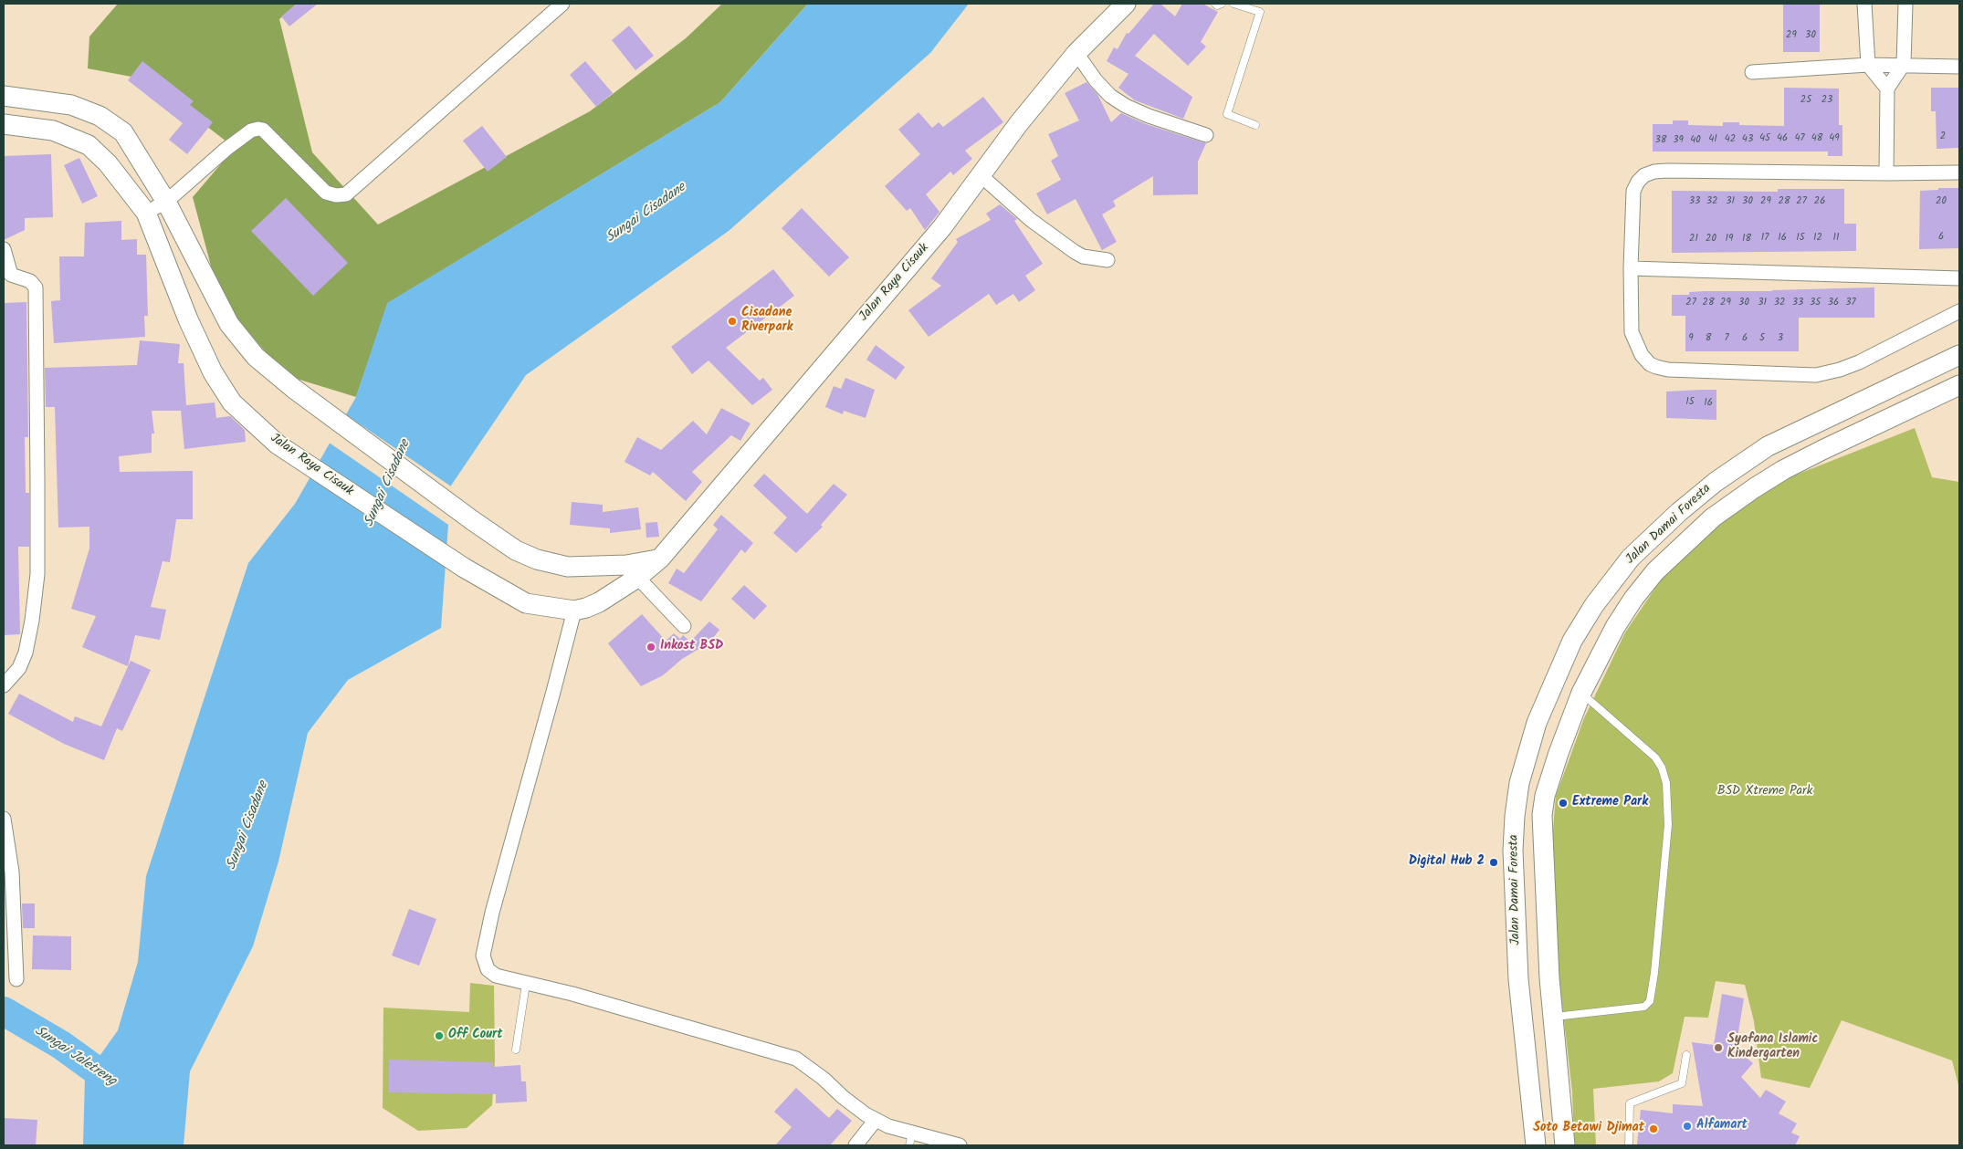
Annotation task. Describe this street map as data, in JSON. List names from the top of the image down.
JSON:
{
  "streets": {
    "main road": ["Jalan Raya Cisauk", "Jalan Damai Foresta"]
  },
  "water": ["Sungai Cisadane", "Sungai Jaletreng"],
  "parks": ["BSD Xtreme Park"],
  "places": [
    "Cisadane Riverpark",
    "Inkost BSD",
    "Extreme Park",
    "Digital Hub 2",
    "Off Court",
    "Syafana Islamic Kindergarten",
    "Alfamart",
    "Soto Betawi Djimat"
  ],
  "house_numbers": [
    "29",
    "30",
    "25",
    "23",
    "2",
    "45",
    "46",
    "47",
    "48",
    "49",
    "41",
    "42",
    "43",
    "38",
    "39",
    "40",
    "33",
    "32",
    "31",
    "30",
    "29",
    "28",
    "27",
    "26",
    "20",
    "6",
    "17",
    "16",
    "15",
    "12",
    "11",
    "21",
    "20",
    "19",
    "18",
    "27",
    "28",
    "29",
    "30",
    "31",
    "32",
    "33",
    "35",
    "36",
    "37",
    "9",
    "8",
    "7",
    "6",
    "5",
    "3",
    "15",
    "16"
  ]
}
